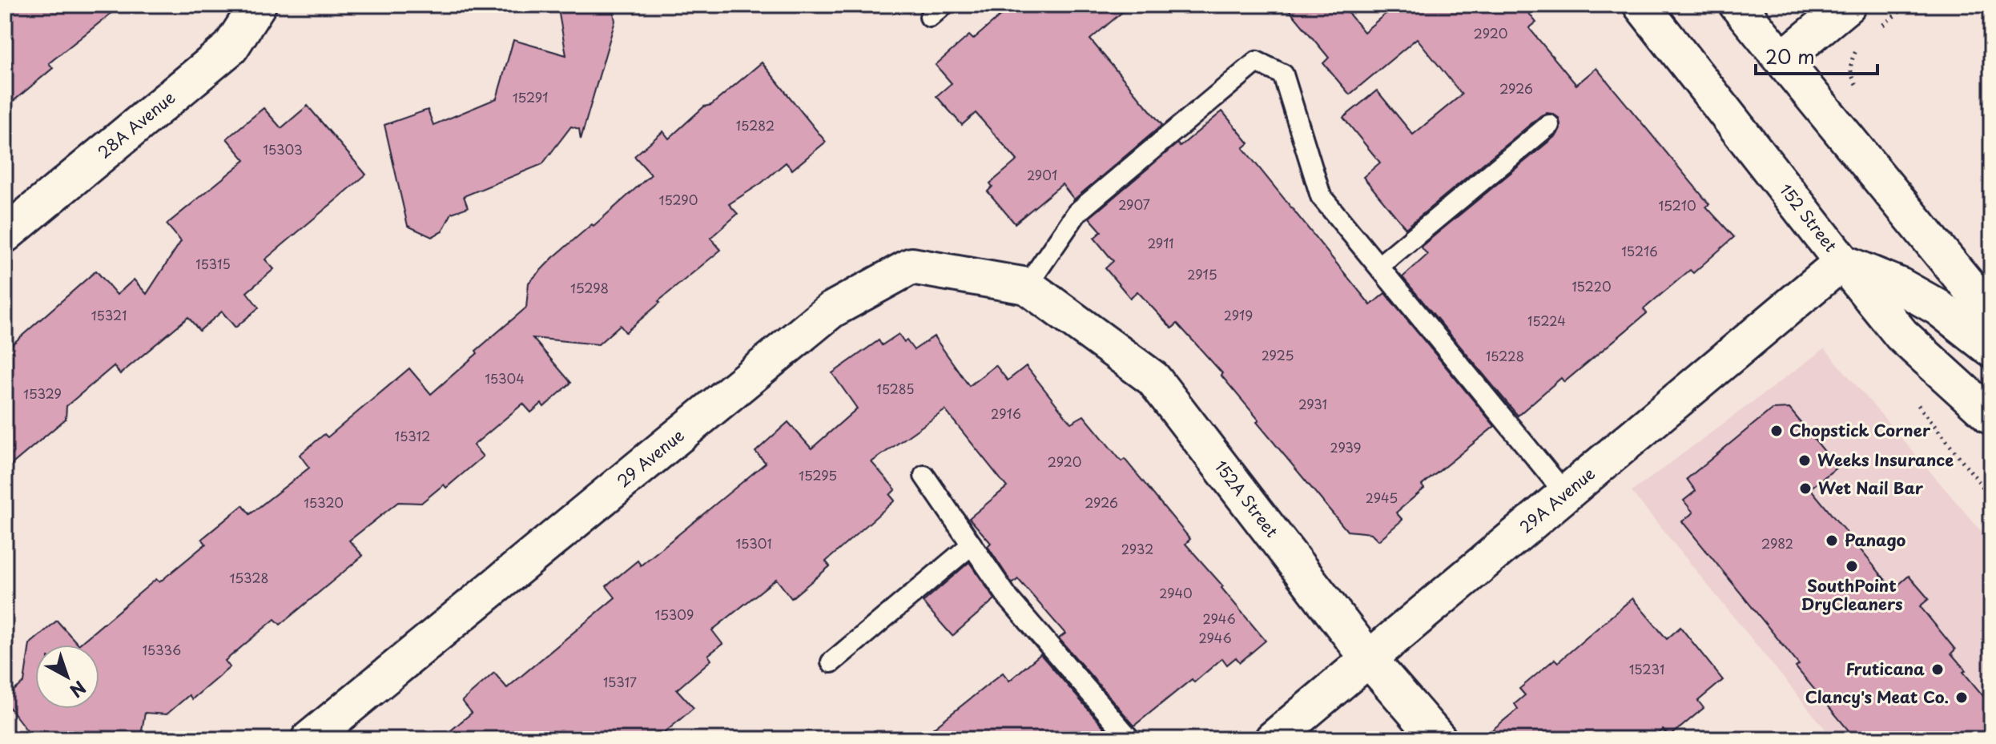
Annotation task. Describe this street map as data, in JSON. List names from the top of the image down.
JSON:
{
  "streets": {
    "street": [
      "28A Avenue",
      "152 Street",
      "29 Avenue",
      "152A Street",
      "29A Avenue"
    ]
  },
  "crossings": [
    ["152 Street", "29A Avenue"],
    ["29 Avenue", "152A Street"],
    ["152A Street", "29A Avenue"]
  ],
  "places": [
    "Chopstick Corner",
    "Weeks Insurance",
    "Wet Nail Bar",
    "Panago",
    "SouthPoint DryCleaners",
    "Fruticana",
    "Clancy's Meat Co."
  ],
  "house_numbers": [
    "2920",
    "2926",
    "15291",
    "15282",
    "15303",
    "2901",
    "15290",
    "2907",
    "15210",
    "2911",
    "15216",
    "15315",
    "2915",
    "15220",
    "15298",
    "15321",
    "2919",
    "15224",
    "2925",
    "15228",
    "15304",
    "15285",
    "15329",
    "2931",
    "2916",
    "15312",
    "2939",
    "2920",
    "15295",
    "2945",
    "15320",
    "2926",
    "15301",
    "2982",
    "2932",
    "15328",
    "2940",
    "15309",
    "2946",
    "2946",
    "15336",
    "15231",
    "15317"
  ],
  "scale_bar": "20 m",
  "north": "bottom right"
}
